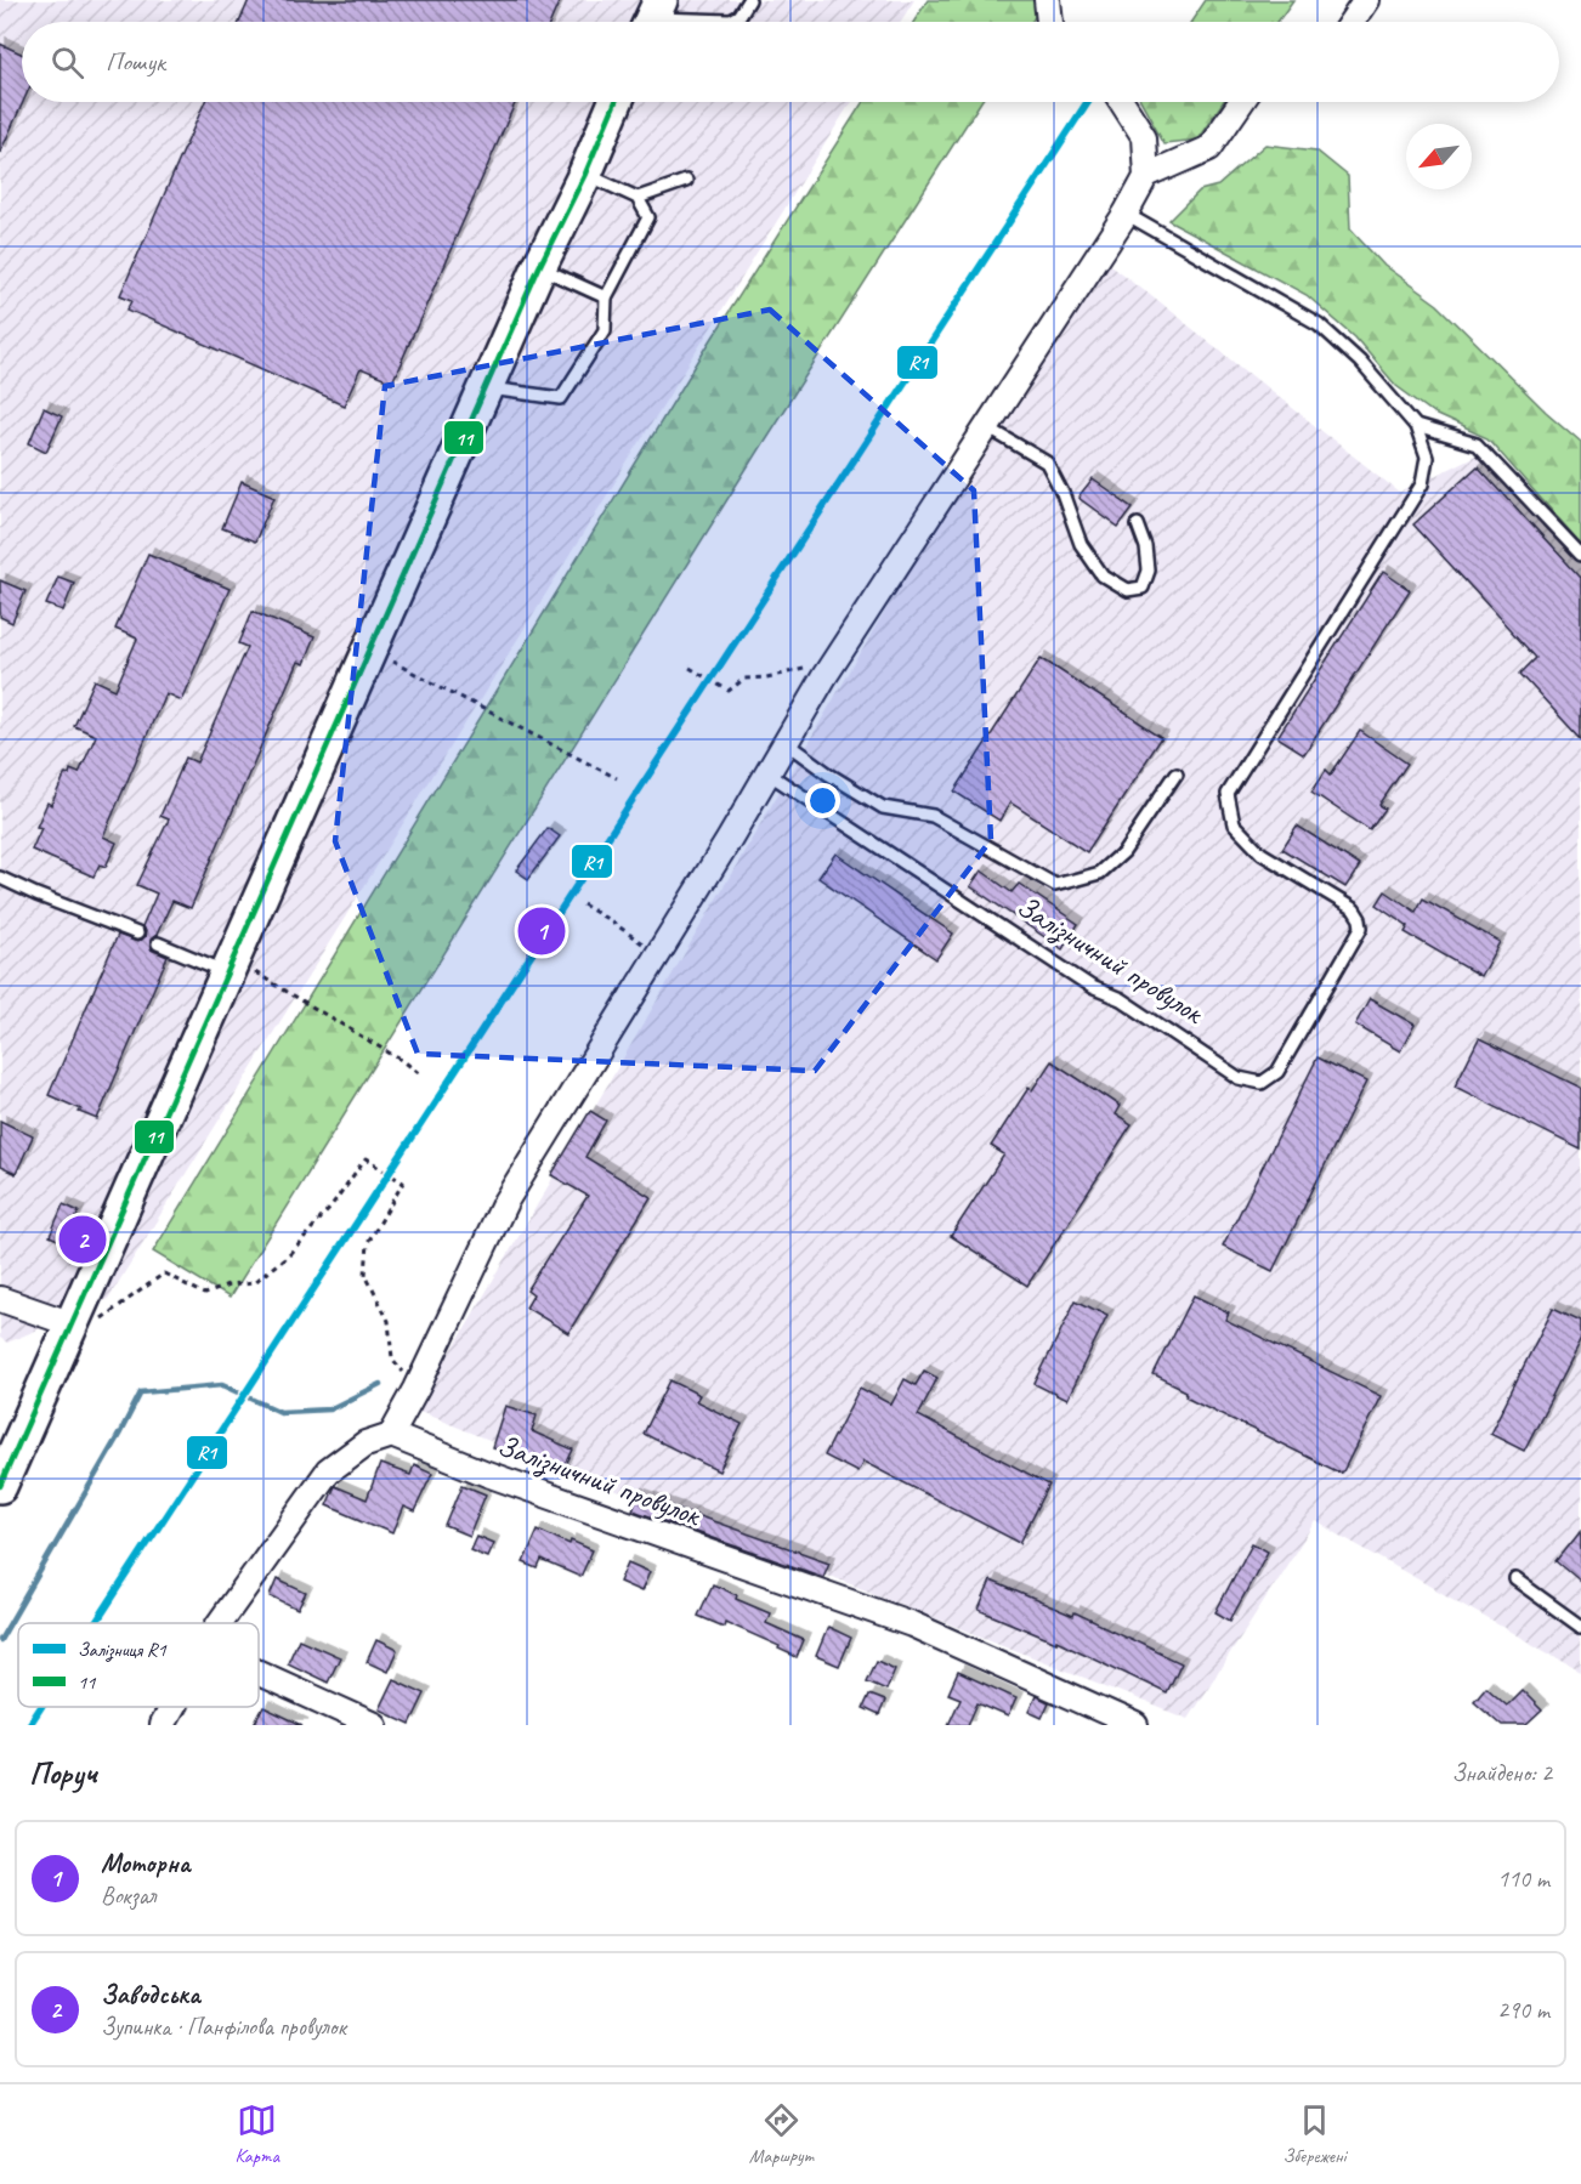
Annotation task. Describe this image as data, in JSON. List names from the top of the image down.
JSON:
{
  "streets": {
    "street": ["Залізничний провулок"]
  },
  "lines": ["rail line R1", "transit line 11"],
  "legend": ["Залізниця R1", "11"],
  "north": "bottom left",
  "page": {
    "search": "Пошук",
    "pins": ["1", "2"],
    "heading": ["Поруч", "Знайдено: 2"],
    "list": [
      {
        "mark": "1",
        "name": "Моторна",
        "note": "Вокзал",
        "value": "110 m"
      },
      {
        "mark": "2",
        "name": "Заводська",
        "note": "Зупинка · Панфілова провулок",
        "value": "290 m"
      }
    ],
    "nav": ["Карта", "Маршрут", "Збережені"]
  }
}
